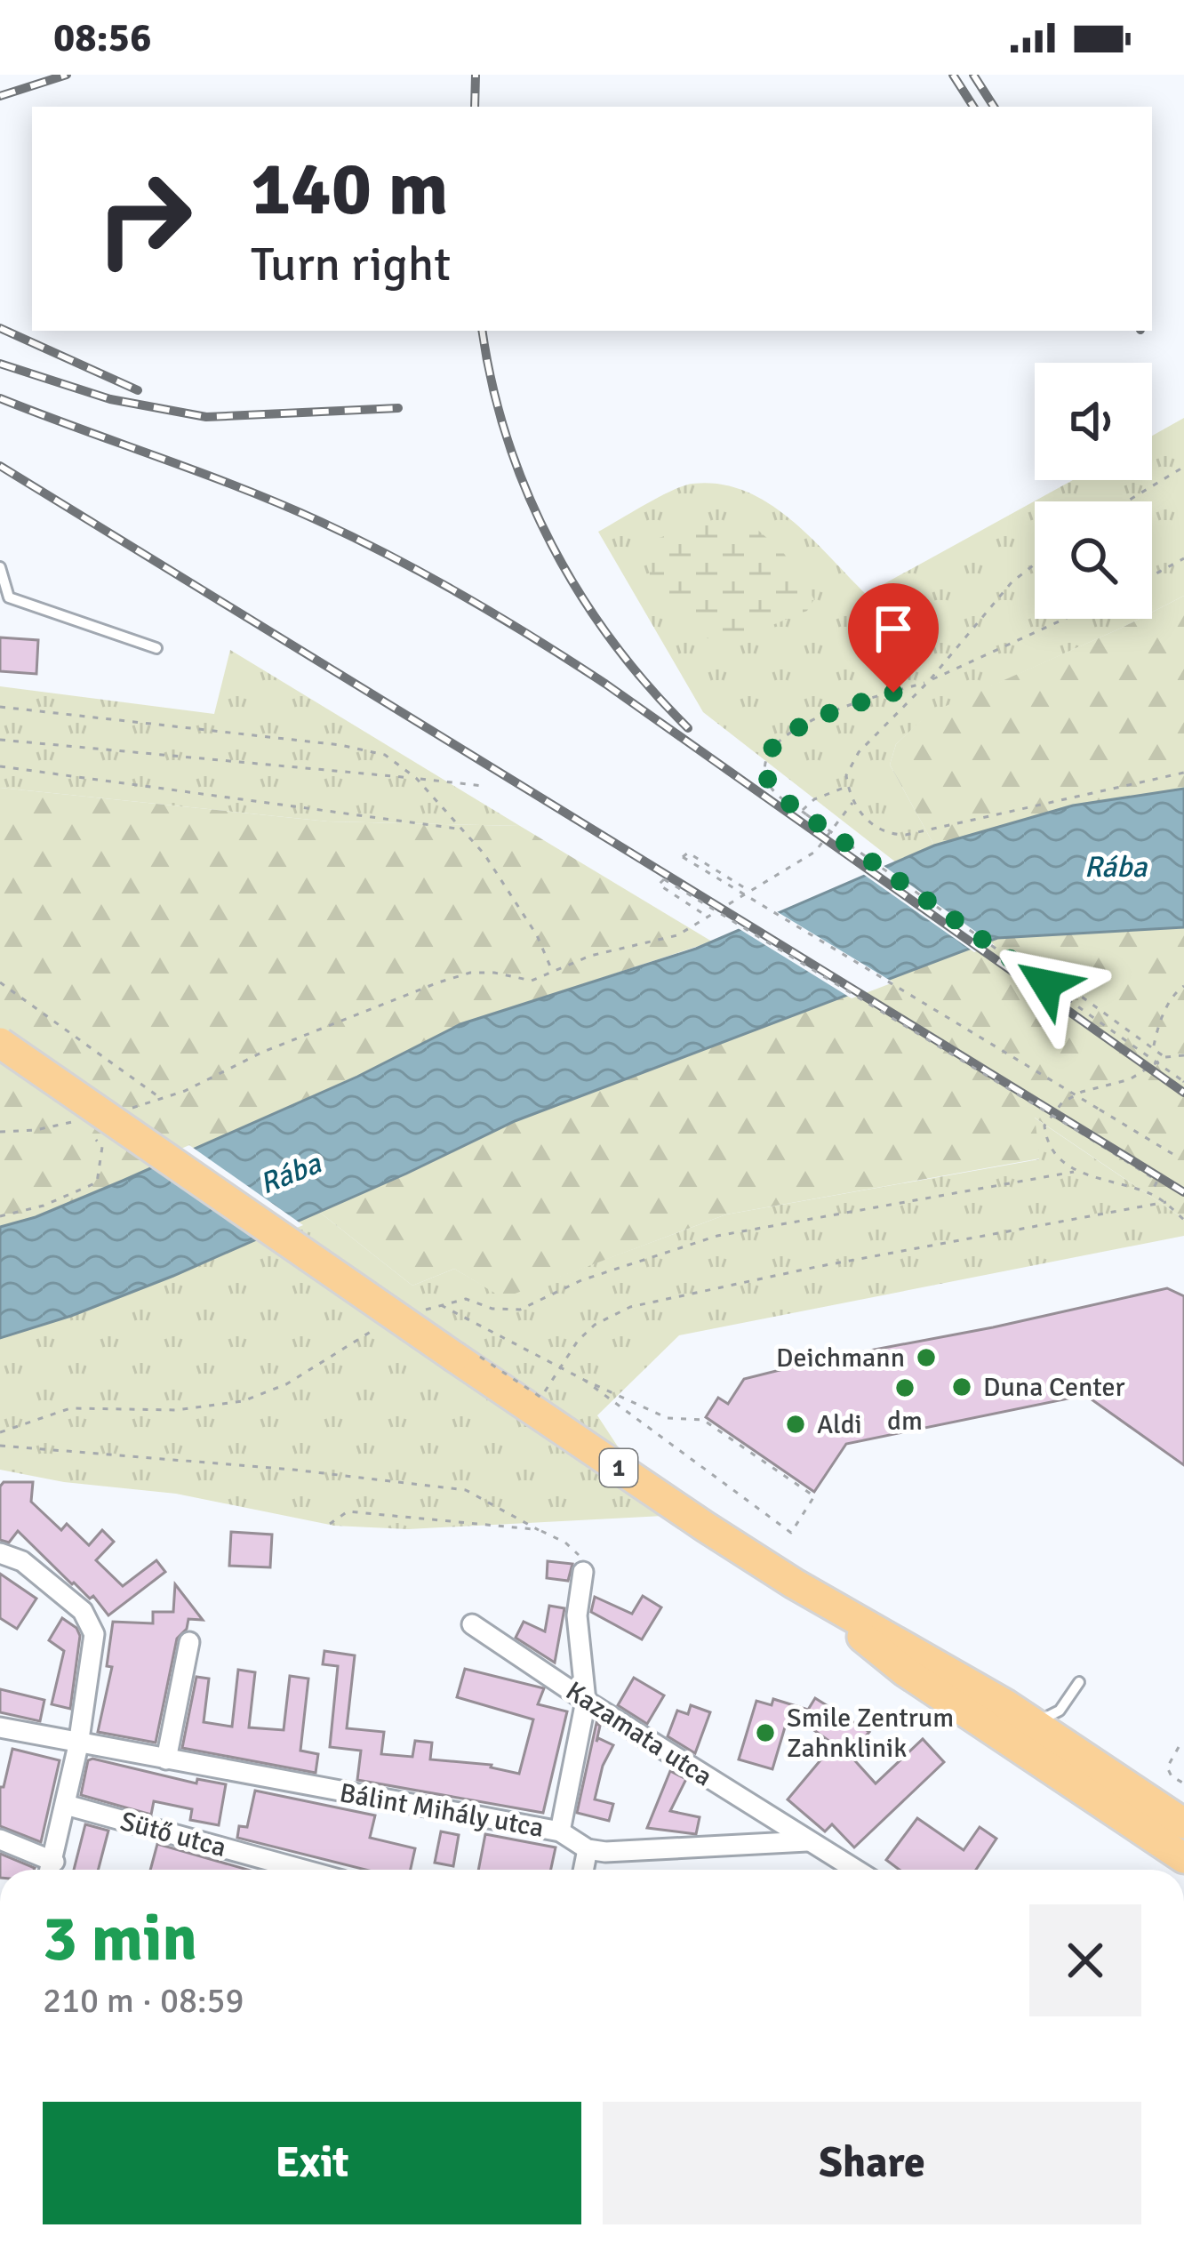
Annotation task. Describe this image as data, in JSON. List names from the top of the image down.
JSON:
{
  "streets": {
    "main road": ["1"],
    "street": ["Kazamata utca", "Bálint Mihály utca", "Sütő utca"]
  },
  "water": ["Rába"],
  "places": [
    "Deichmann",
    "Duna Center",
    "dm",
    "Aldi",
    "Smile Zentrum Zahnklinik"
  ],
  "page": {
    "status": "08:56",
    "turn": ["140 m", "Turn right"],
    "heading": ["3 min", "210 m · 08:59"],
    "buttons": ["Exit", "Share"]
  }
}
